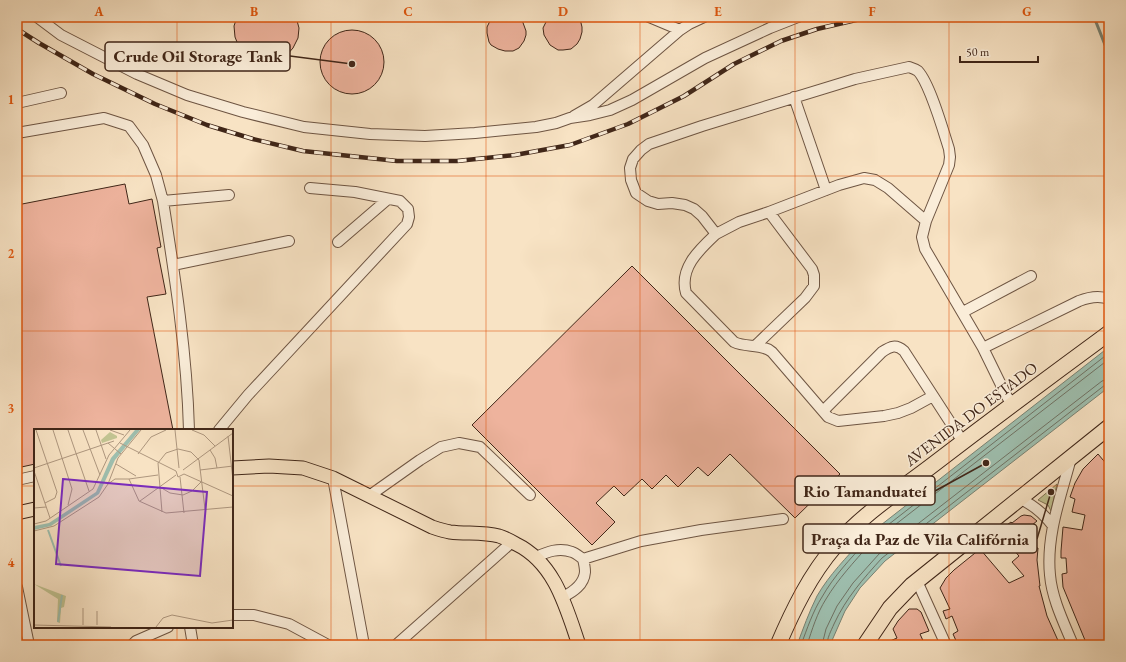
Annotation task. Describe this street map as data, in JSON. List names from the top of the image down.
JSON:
{
  "streets": {
    "highway": ["AVENIDA DO ESTADO"]
  },
  "places": ["Crude Oil Storage Tank", "Rio Tamanduateí", "Praça da Paz de Vila Califórnia"],
  "scale_bar": "50 m",
  "grid": {
    "columns": [
      "A",
      "B",
      "C",
      "D",
      "E",
      "F",
      "G"
    ],
    "rows": [
      "1",
      "2",
      "3",
      "4"
    ]
  }
}
